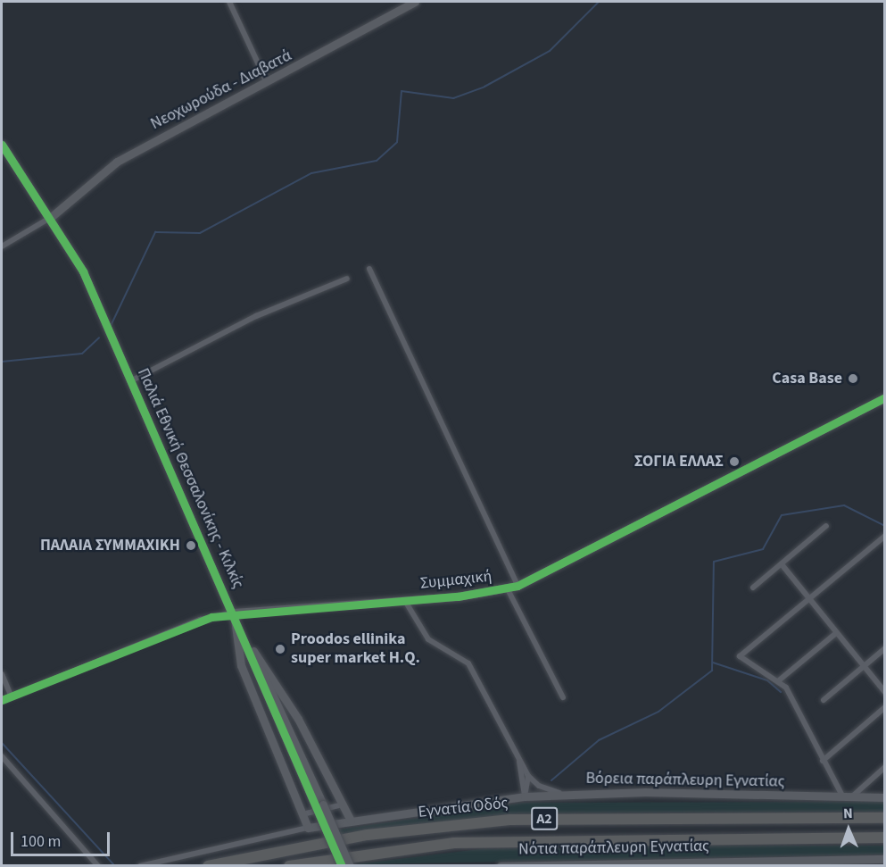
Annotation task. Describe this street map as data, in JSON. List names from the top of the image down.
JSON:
{
  "streets": {
    "highway": ["Εγνατία Οδός", "Α2"],
    "street": [
      "Νεοχωρούδα - Διαβατά",
      "Παλιά Εθνική Θεσσαλονίκης - Κιλκίς",
      "Συμμαχική",
      "Βόρεια παράπλευρη Εγνατίας",
      "Νότια παράπλευρη Εγνατίας"
    ]
  },
  "crossings": [
    ["Νεοχωρούδα - Διαβατά", "Παλιά Εθνική Θεσσαλονίκης - Κιλκίς"],
    ["Παλιά Εθνική Θεσσαλονίκης - Κιλκίς", "Συμμαχική"]
  ],
  "places": [
    "Casa Base",
    "ΣΟΓΙΑ ΕΛΛΑΣ",
    "ΠΑΛΑΙΑ ΣΥΜΜΑΧΙΚΗ",
    "Proodos ellinika super market H.Q."
  ],
  "scale_bar": "100 m",
  "north": "top"
}
